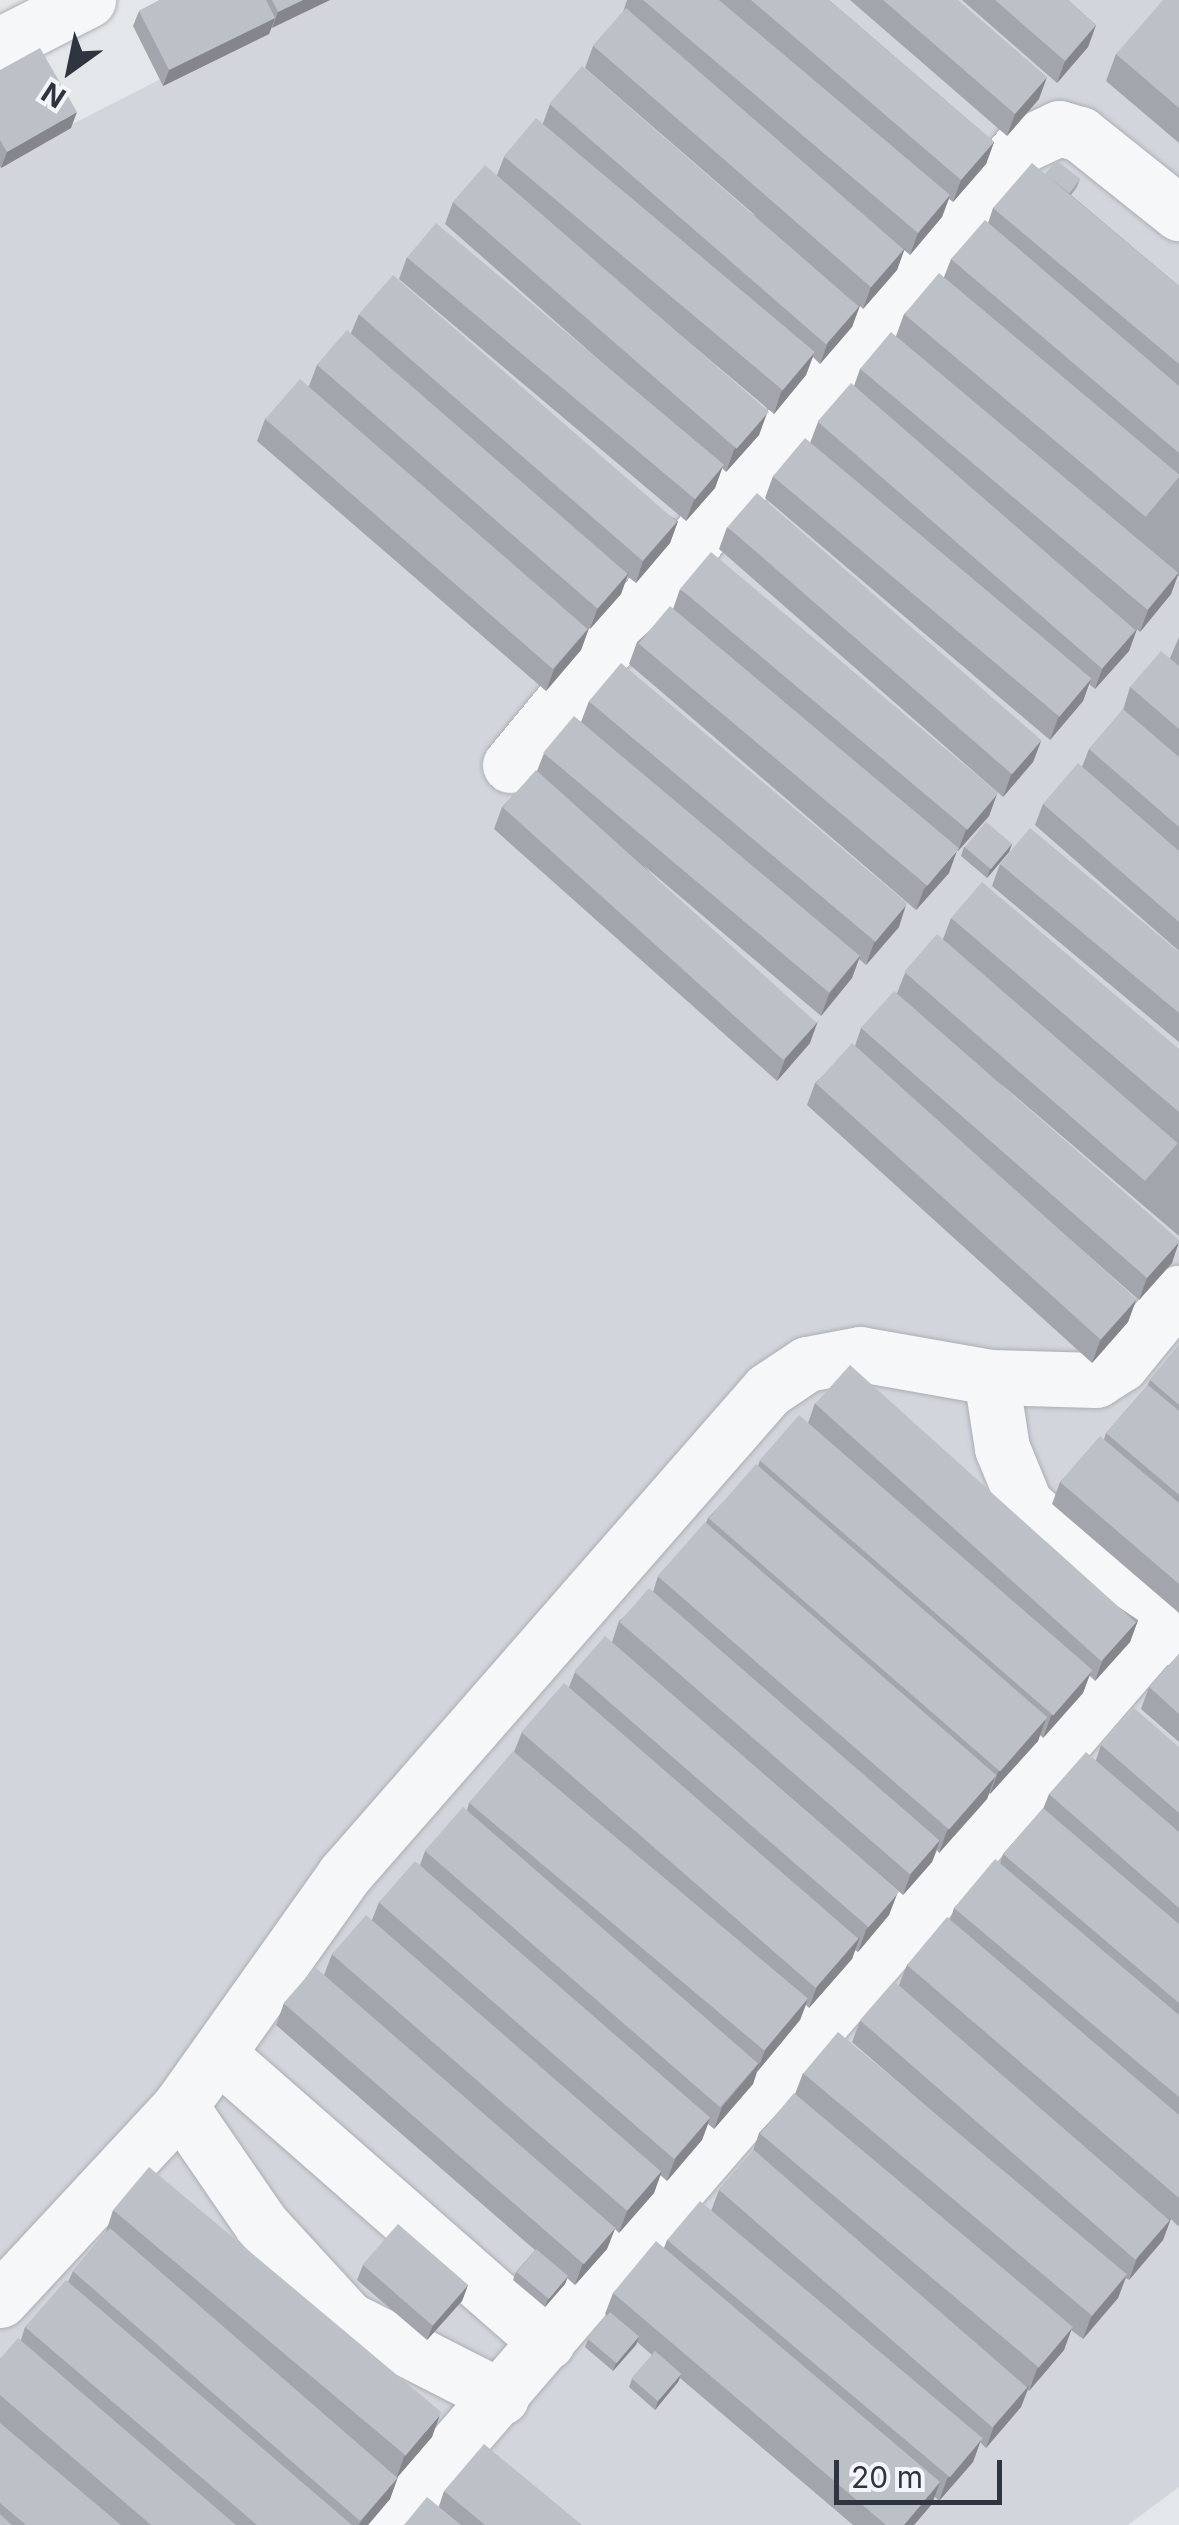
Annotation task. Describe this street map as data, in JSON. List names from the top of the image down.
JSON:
{
  "scale_bar": "20 m",
  "north": "bottom left"
}
